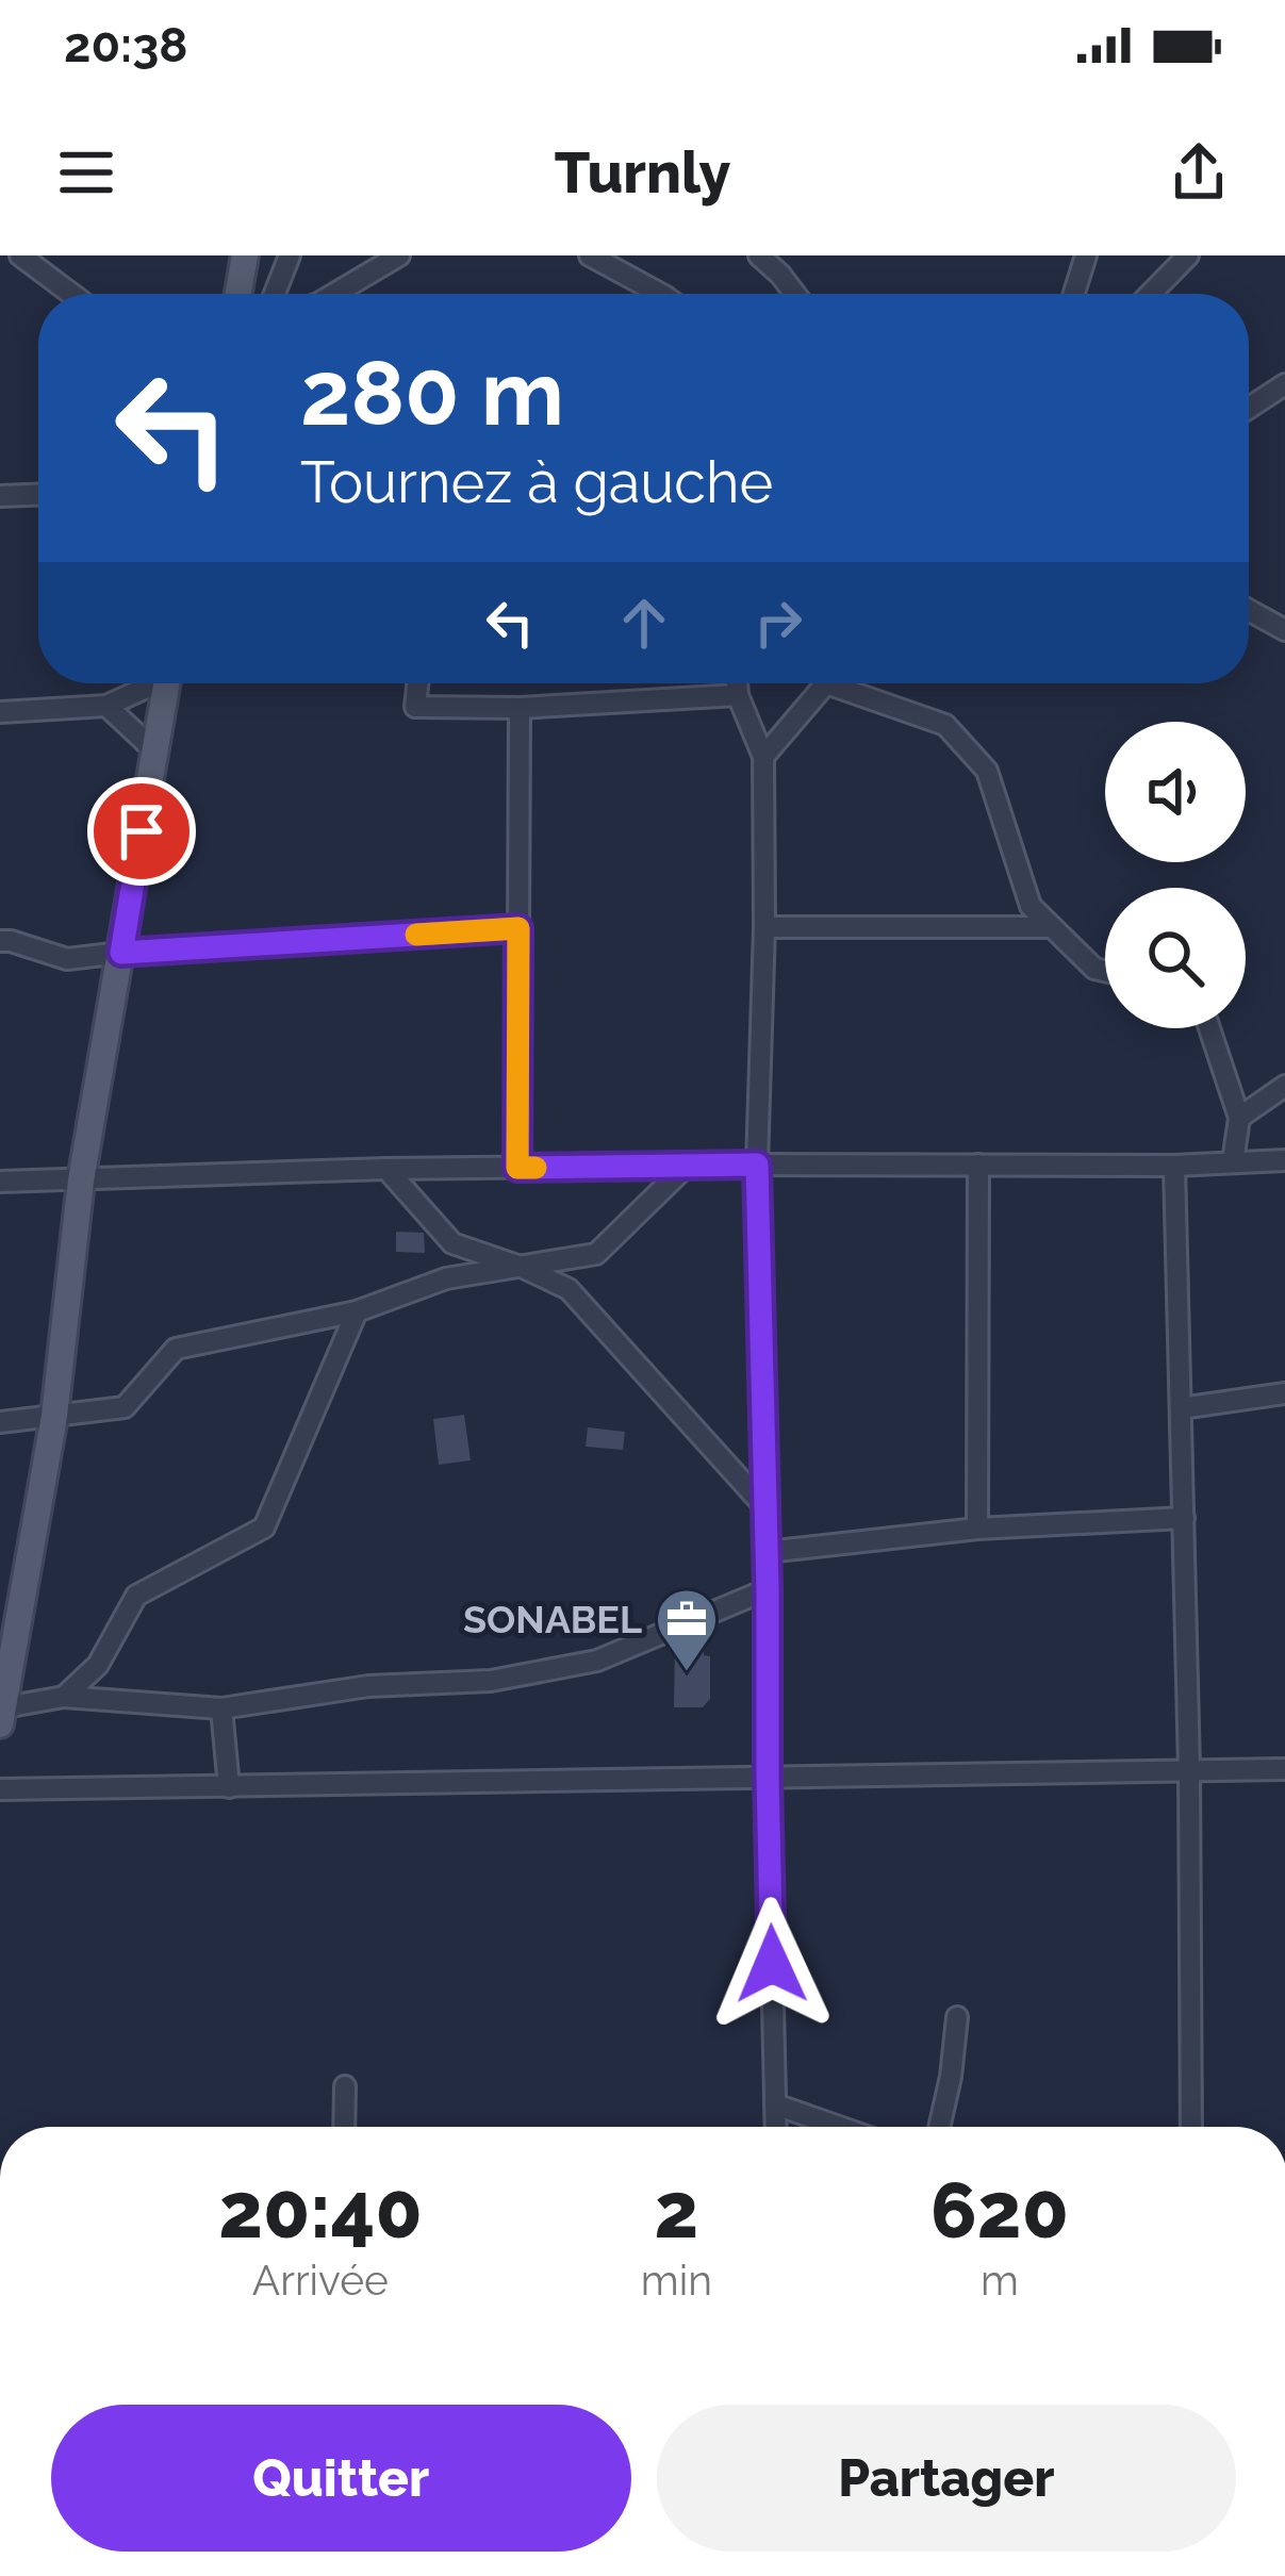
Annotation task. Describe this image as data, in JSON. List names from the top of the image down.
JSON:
{
  "places": {
    "office": ["SONABEL"]
  },
  "page": {
    "status": "20:38",
    "header": "Turnly",
    "turn": ["280 m", "Tournez à gauche"],
    "eta": [
      "20:40",
      "Arrivée",
      "2",
      "min",
      "620",
      "m"
    ],
    "buttons": ["Quitter", "Partager"]
  }
}
